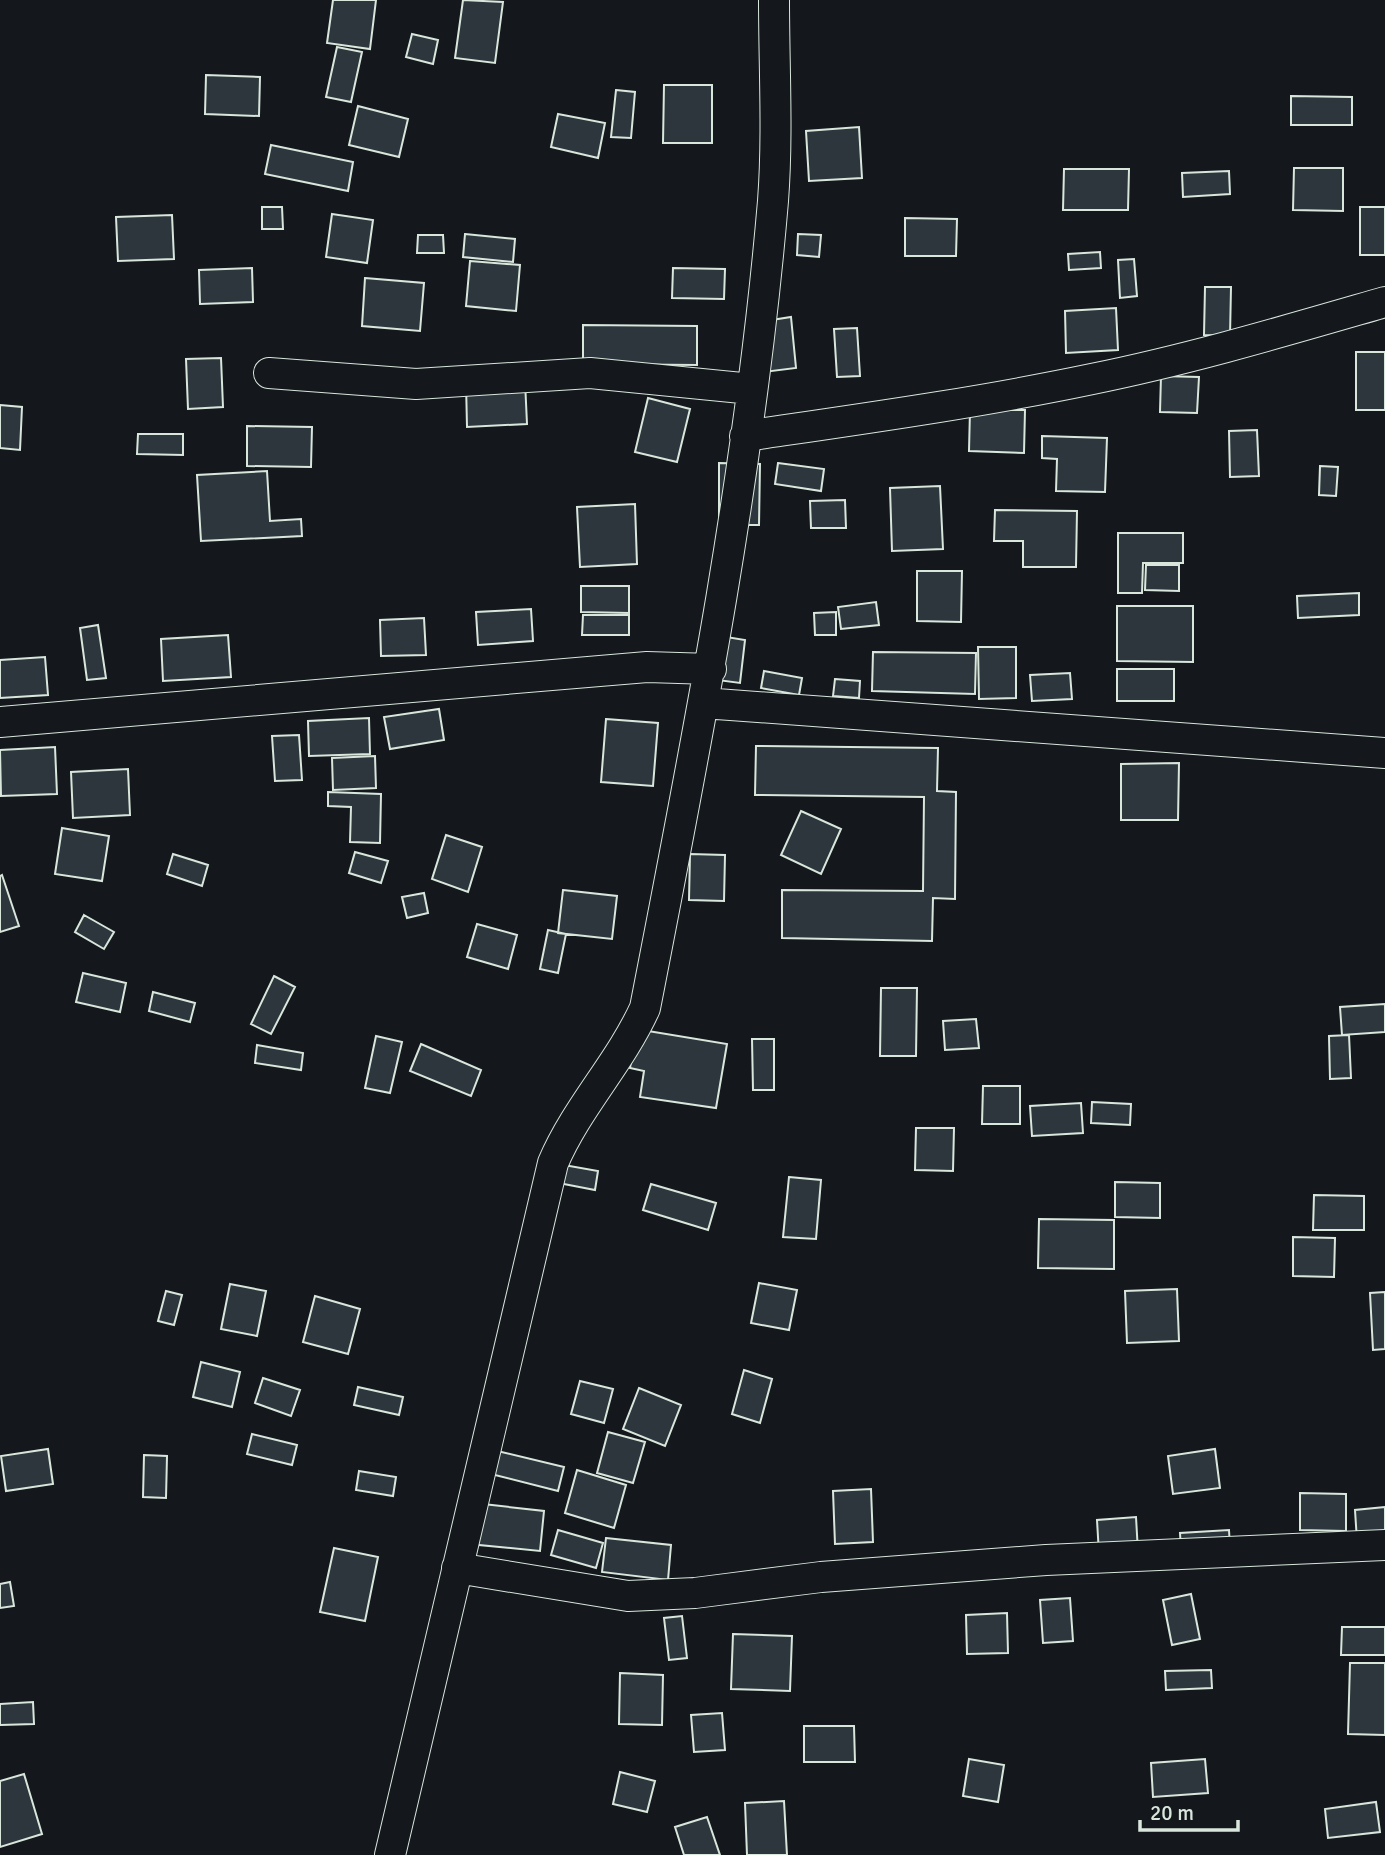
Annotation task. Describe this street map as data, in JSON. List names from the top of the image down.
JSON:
{
  "scale_bar": "20 m"
}
